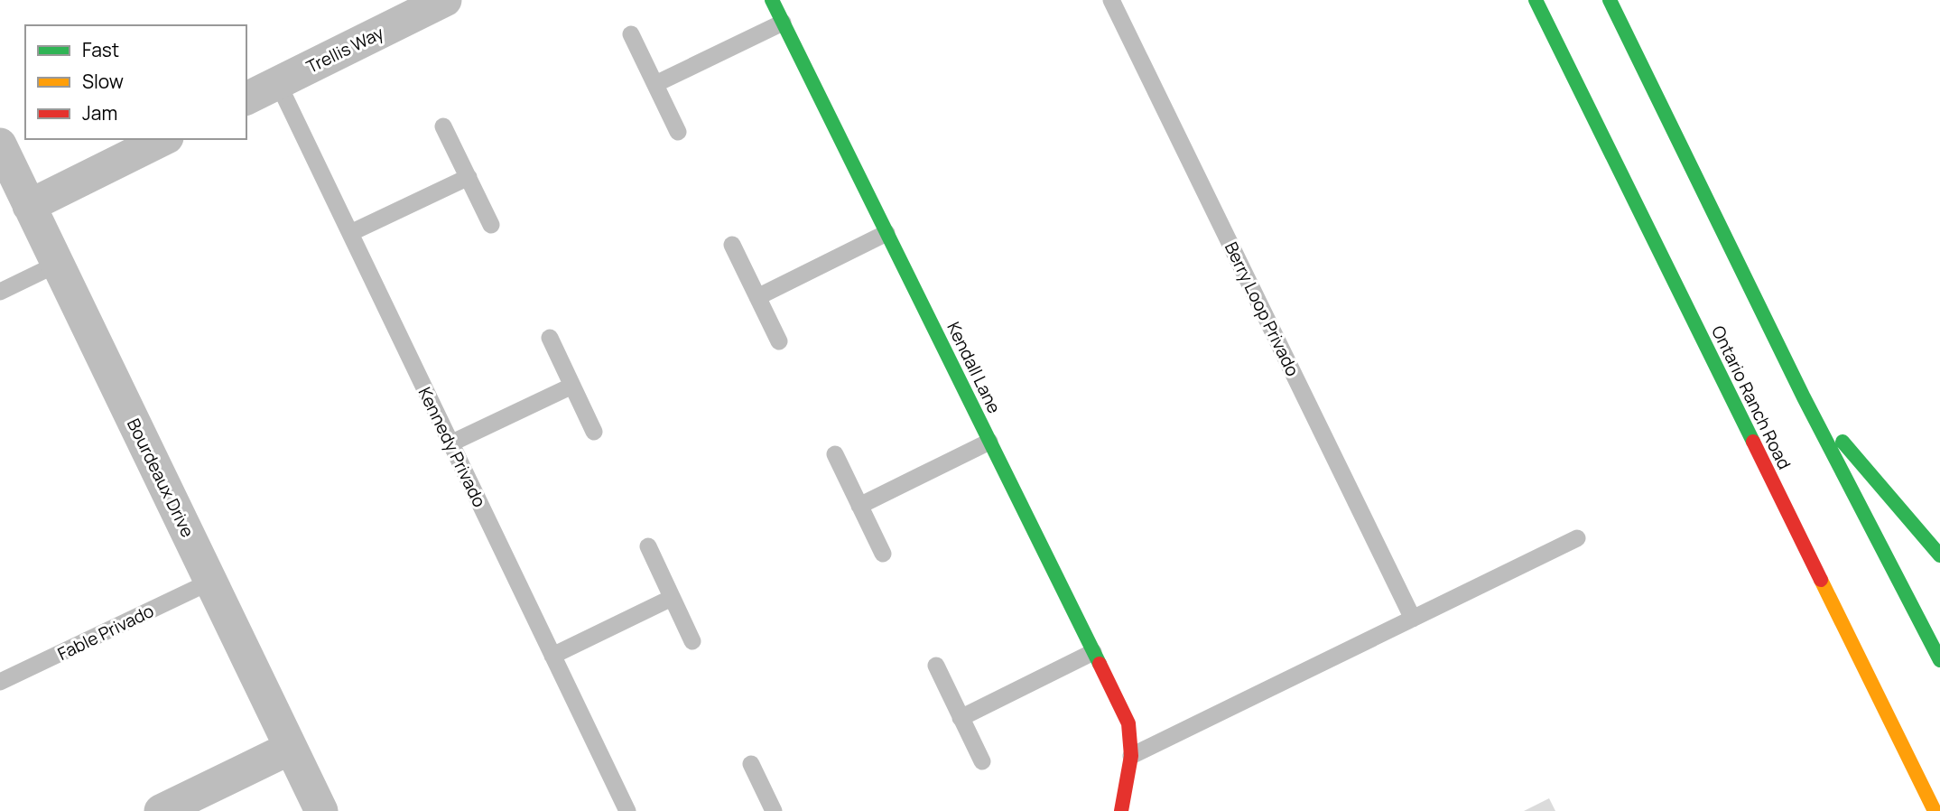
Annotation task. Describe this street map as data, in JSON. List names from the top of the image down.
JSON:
{
  "streets": {
    "main road": ["Kendall Lane", "Ontario Ranch Road"],
    "street": ["Trellis Way", "Bourdeaux Drive"],
    "lane": ["Berry Loop Privado", "Kennedy Privado", "Fable Privado"]
  },
  "crossings": [
    ["Trellis Way", "Kennedy Privado"],
    ["Bourdeaux Drive", "Fable Privado"]
  ],
  "legend": ["Fast", "Slow", "Jam"]
}
